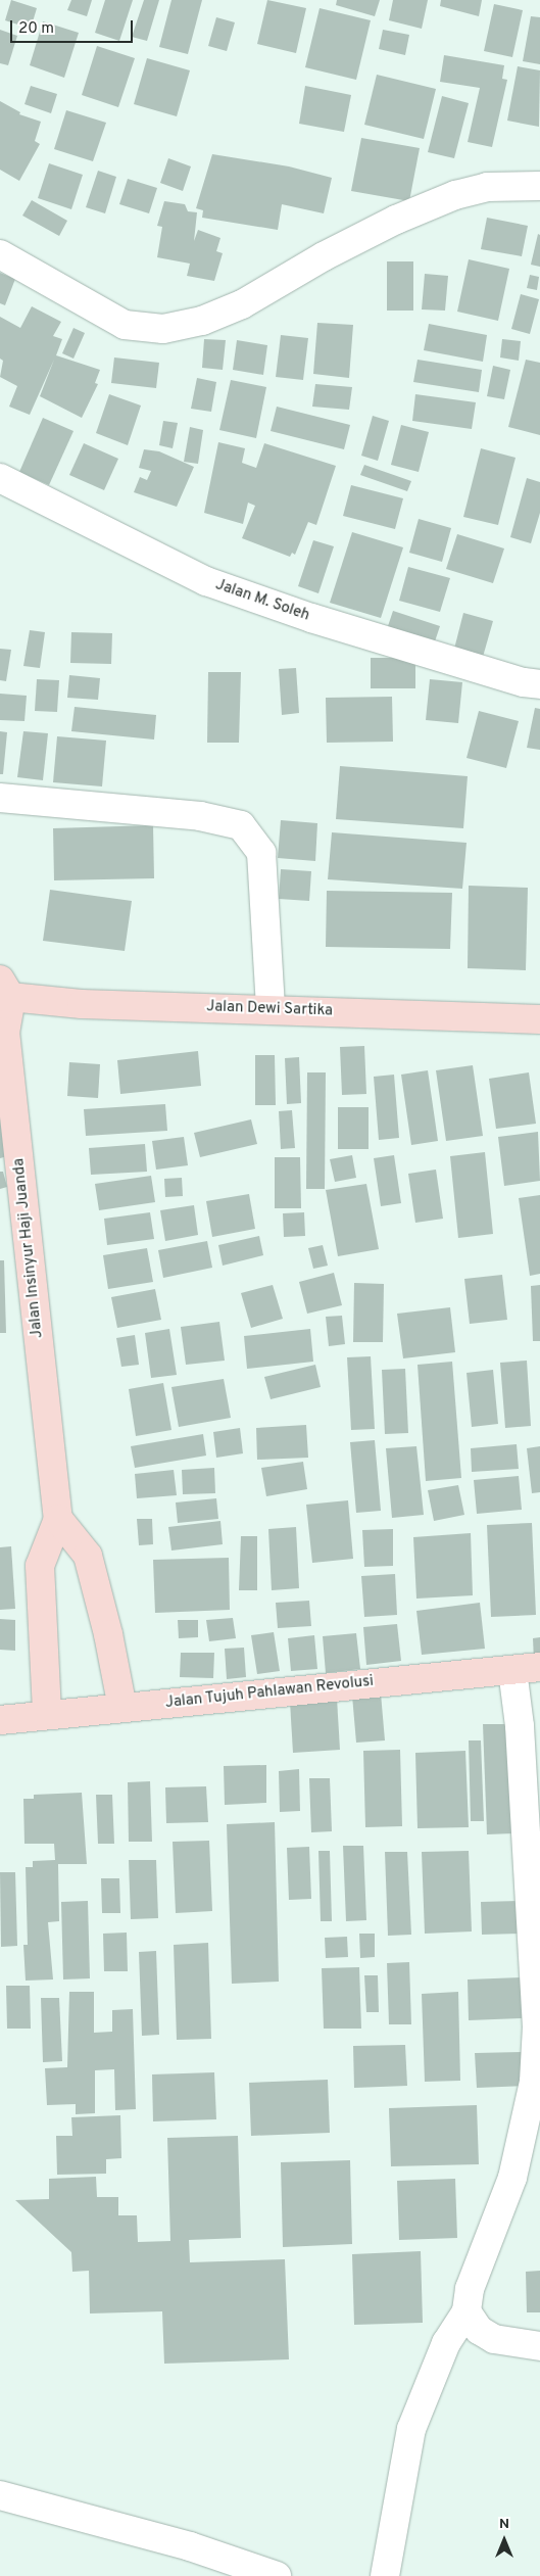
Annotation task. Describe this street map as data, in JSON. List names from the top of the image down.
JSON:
{
  "streets": {
    "street": [
      "Jalan M. Soleh",
      "Jalan Dewi Sartika",
      "Jalan Insinyur Haji Juanda",
      "Jalan Tujuh Pahlawan Revolusi"
    ]
  },
  "crossings": [
    ["Jalan Dewi Sartika", "Jalan Insinyur Haji Juanda"],
    ["Jalan Insinyur Haji Juanda", "Jalan Tujuh Pahlawan Revolusi"]
  ],
  "scale_bar": "20 m",
  "north": "top"
}
